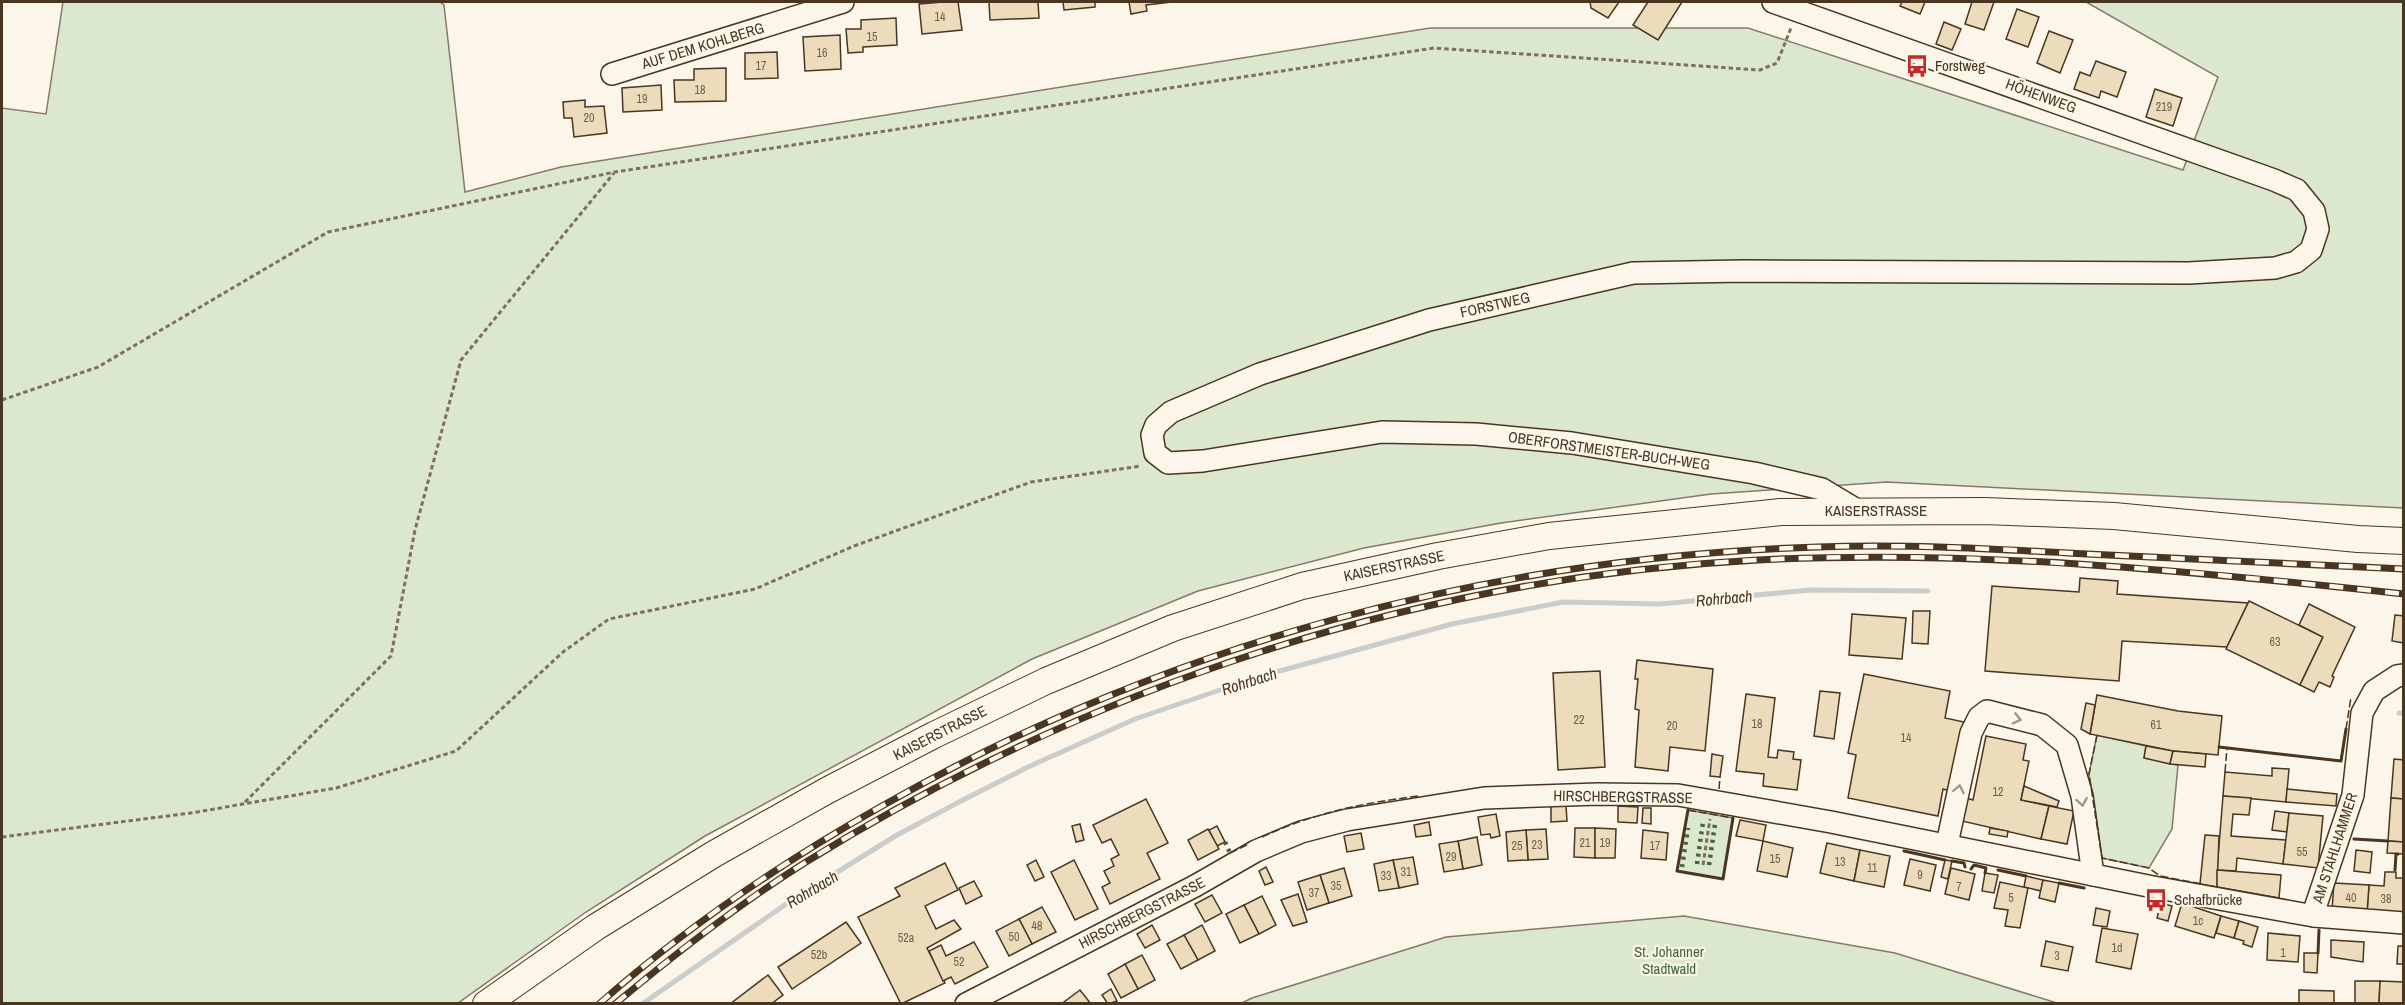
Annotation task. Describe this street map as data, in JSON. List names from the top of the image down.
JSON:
{
  "streets": {
    "main road": ["KAISERSTRASSE"],
    "street": [
      "AUF DEM KOHLBERG",
      "HÖHENWEG",
      "FORSTWEG",
      "OBERFORSTMEISTER-BUCH-WEG",
      "HIRSCHBERGSTRASSE",
      "AM STAHLHAMMER"
    ]
  },
  "crossings": [
    ["HÖHENWEG", "FORSTWEG"],
    ["FORSTWEG", "OBERFORSTMEISTER-BUCH-WEG"],
    ["OBERFORSTMEISTER-BUCH-WEG", "KAISERSTRASSE"],
    ["HIRSCHBERGSTRASSE", "AM STAHLHAMMER"]
  ],
  "water": ["Rohrbach"],
  "parks": ["St. Johanner Stadtwald"],
  "places": {
    "bus stop": ["Forstweg", "Schafbrücke"]
  },
  "house_numbers": [
    "14",
    "15",
    "16",
    "17",
    "18",
    "19",
    "219",
    "20",
    "63",
    "22",
    "18",
    "61",
    "20",
    "14",
    "12",
    "21",
    "19",
    "23",
    "25",
    "17",
    "55",
    "29",
    "15",
    "13",
    "11",
    "31",
    "9",
    "33",
    "35",
    "7",
    "37",
    "5",
    "40",
    "38",
    "1c",
    "48",
    "50",
    "52a",
    "1d",
    "1",
    "52b",
    "3",
    "52"
  ]
}
